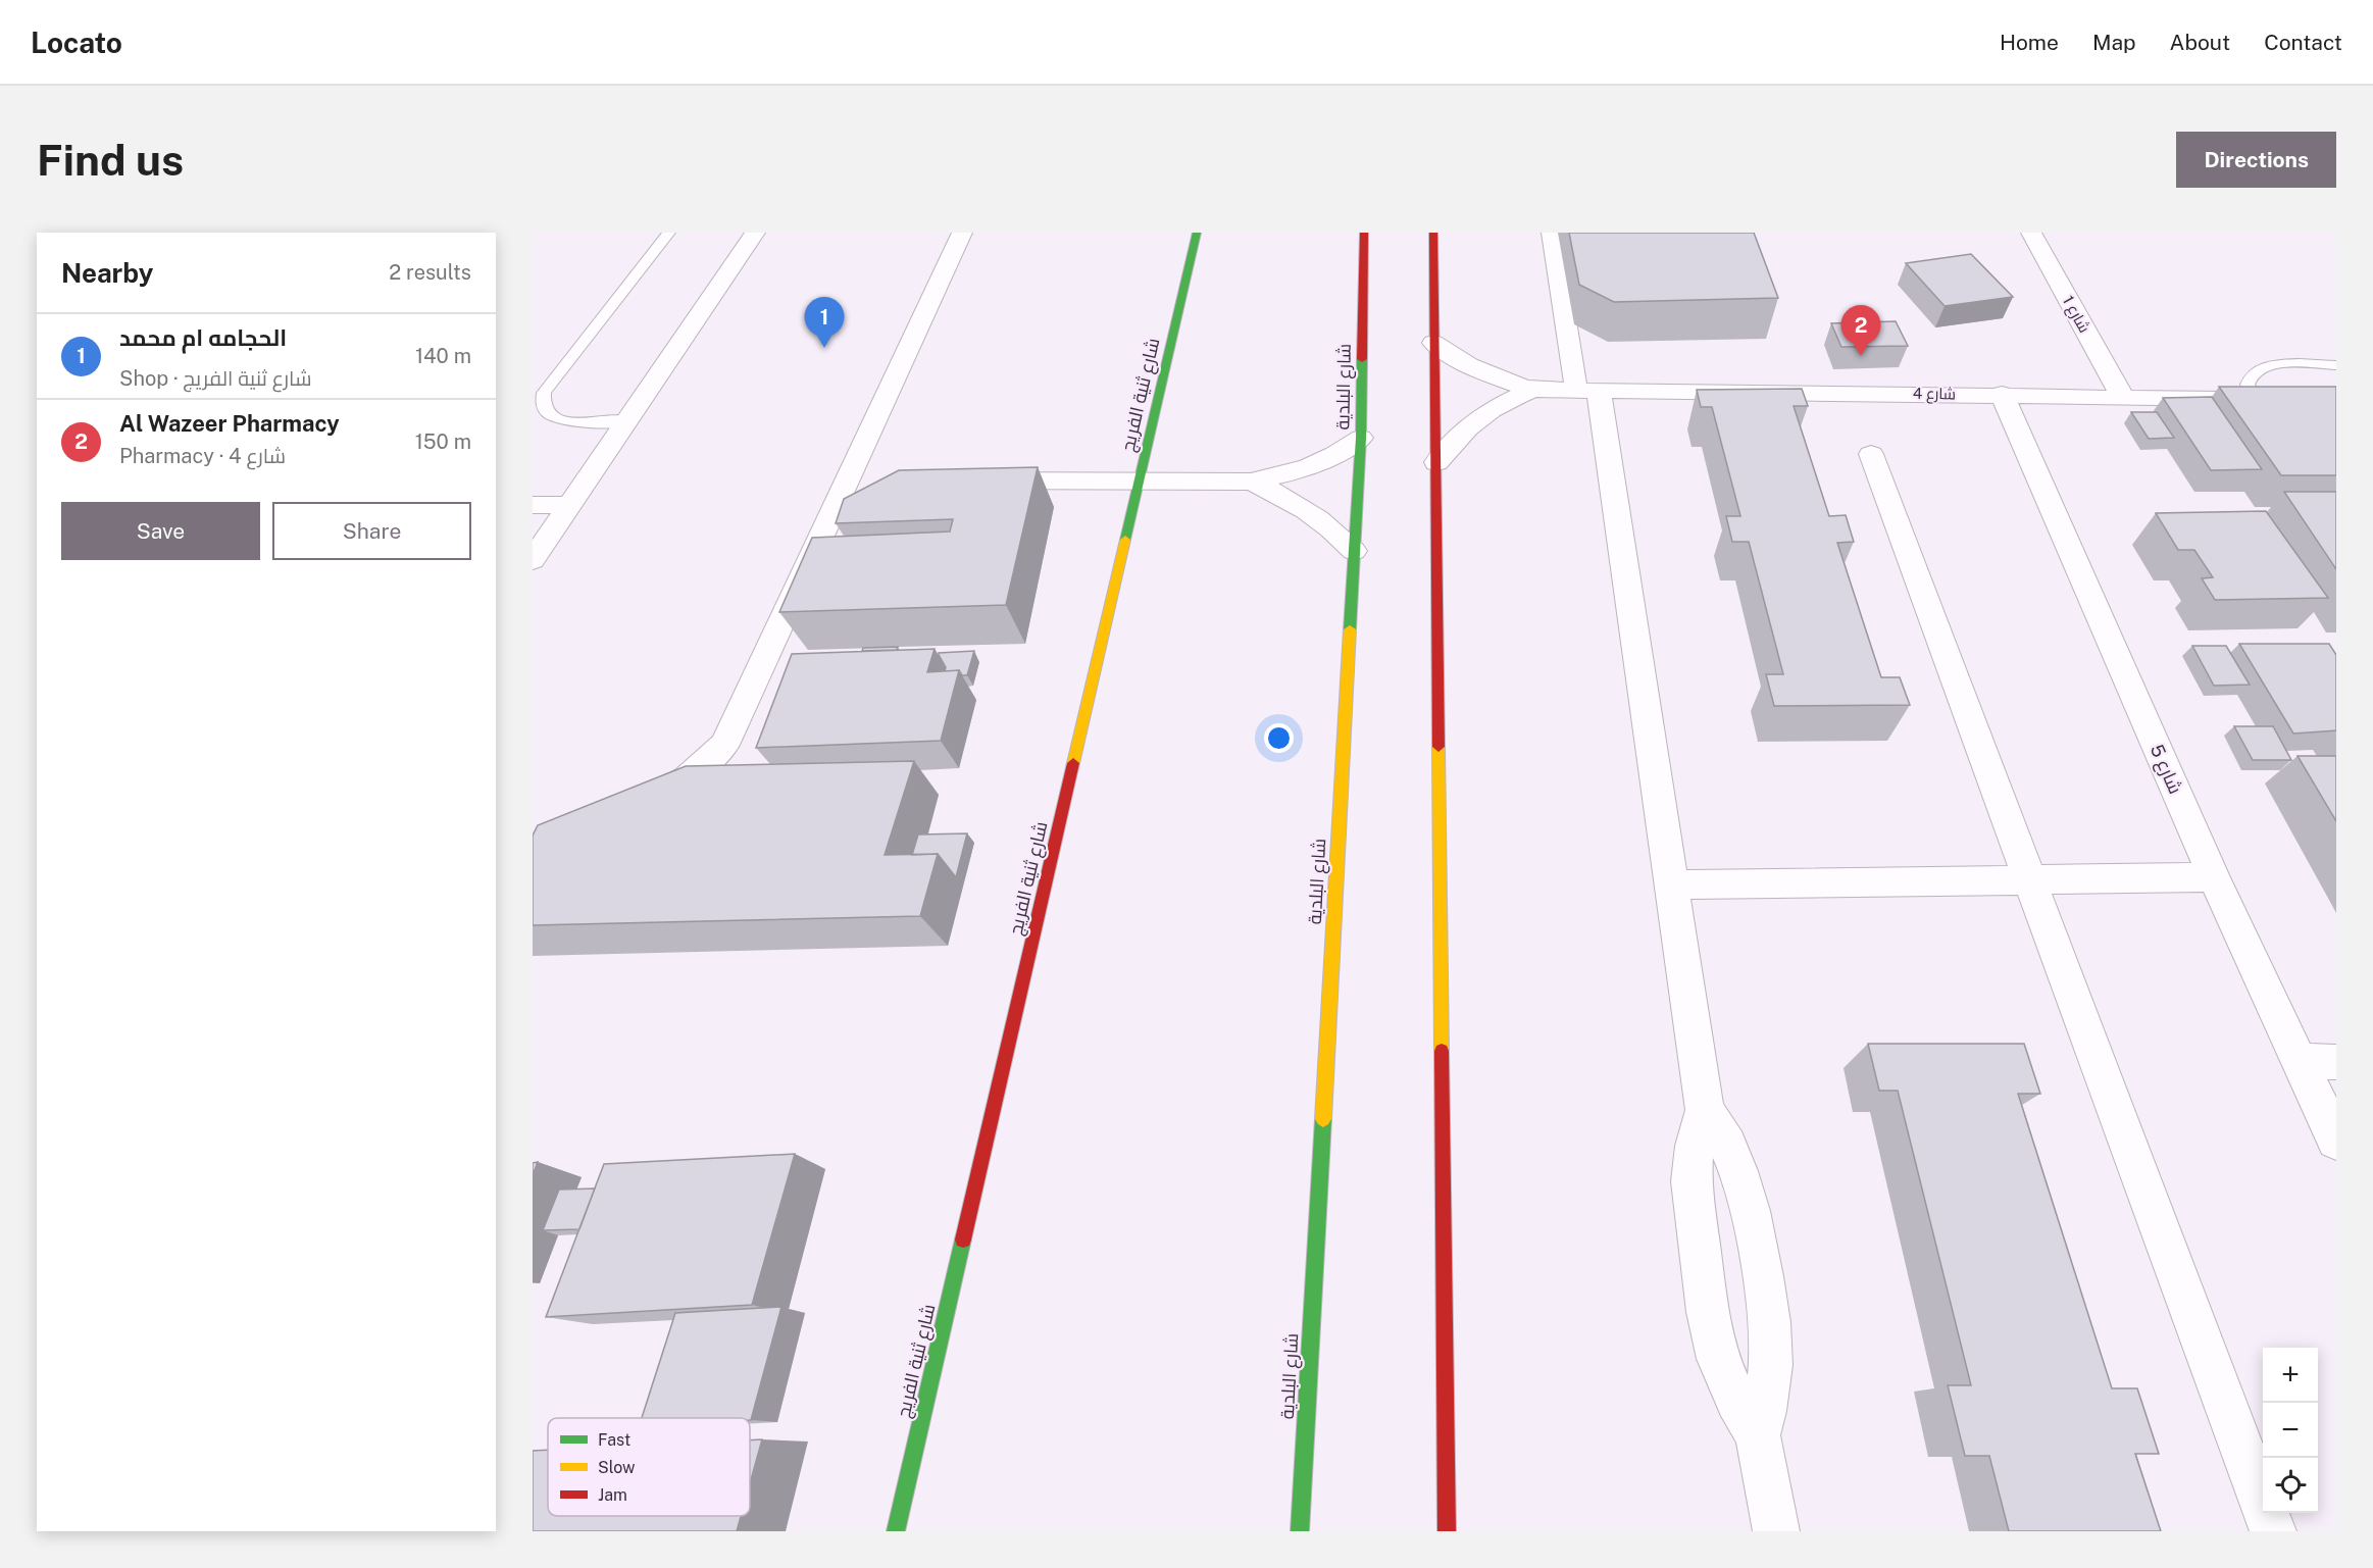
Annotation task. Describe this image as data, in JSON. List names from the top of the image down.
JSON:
{
  "streets": {
    "main road": ["شارع البلدية", "شارع ثنية الفريج"],
    "street": ["شارع 1", "شارع 4", "شارع 5"]
  },
  "crossings": [
    ["شارع 1", "شارع 4"],
    ["شارع 4", "شارع 5"]
  ],
  "legend": ["Fast", "Slow", "Jam"],
  "page": {
    "header": "Locato",
    "nav": [
      "Home",
      "Map",
      "About",
      "Contact"
    ],
    "buttons": [
      "Directions",
      ["Save", "Share"]
    ],
    "title": "Find us",
    "heading": ["Nearby", "2 results"],
    "pins": ["1", "2"],
    "list": [
      {
        "mark": "1",
        "name": "الحجامه ام محمد",
        "note": "Shop · شارع ثنية الفريج",
        "value": "140 m"
      },
      {
        "mark": "2",
        "name": "Al Wazeer Pharmacy",
        "note": "Pharmacy · شارع 4",
        "value": "150 m"
      }
    ],
    "map_buttons": ["+", "−"]
  }
}
